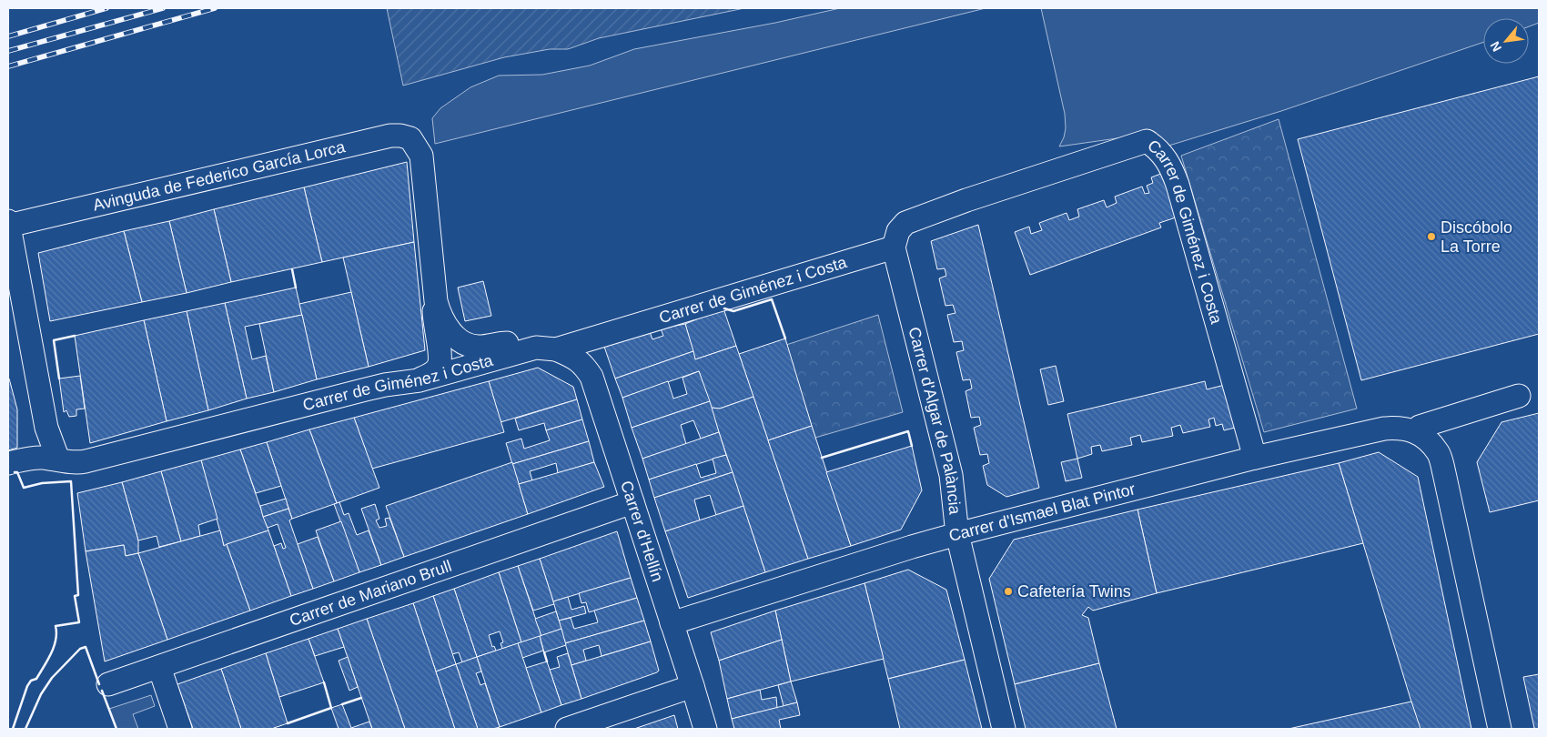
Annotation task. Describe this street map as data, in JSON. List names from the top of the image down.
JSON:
{
  "streets": {
    "street": [
      "Avinguda de Federico García Lorca",
      "Carrer de Giménez i Costa",
      "Carrer d'Algar de Palància",
      "Carrer d'Ismael Blat Pintor",
      "Carrer d'Hellín",
      "Carrer de Mariano Brull"
    ]
  },
  "crossings": [
    ["Carrer de Giménez i Costa", "Carrer d'Algar de Palància"],
    ["Carrer de Giménez i Costa", "Carrer d'Ismael Blat Pintor"],
    ["Carrer de Giménez i Costa", "Carrer d'Hellín"],
    ["Carrer d'Algar de Palància", "Carrer d'Ismael Blat Pintor"],
    ["Carrer d'Ismael Blat Pintor", "Carrer d'Hellín"],
    ["Carrer d'Hellín", "Carrer de Mariano Brull"]
  ],
  "places": ["Discóbolo La Torre", "Cafetería Twins"],
  "north": "bottom left"
}
